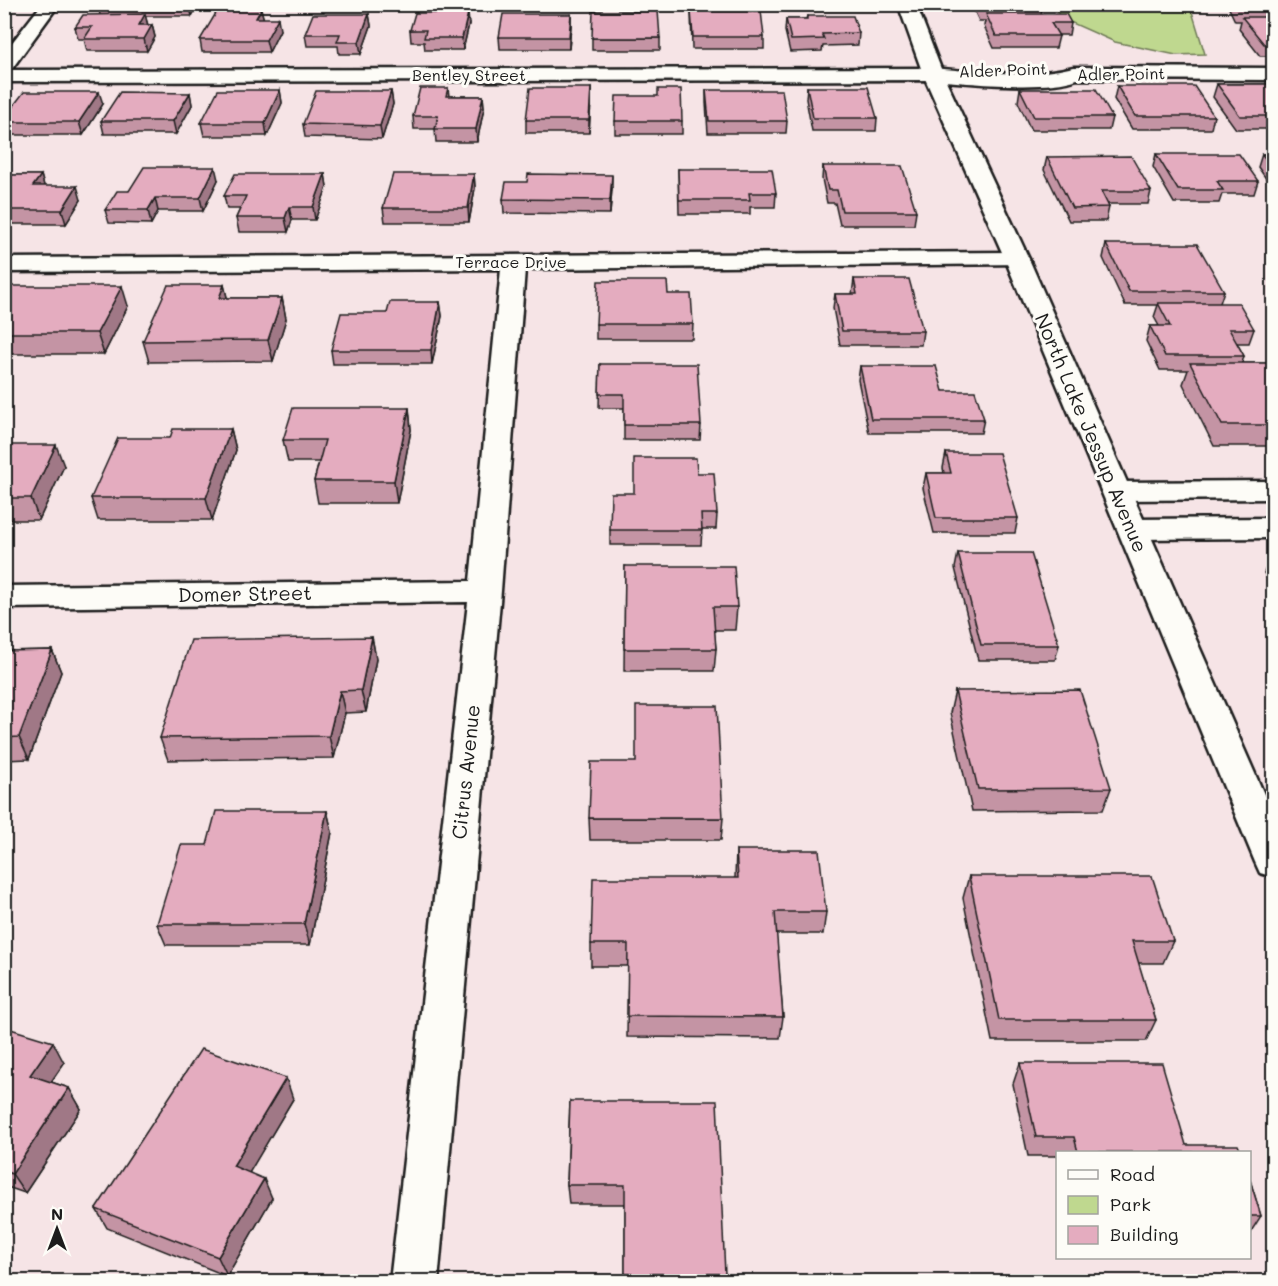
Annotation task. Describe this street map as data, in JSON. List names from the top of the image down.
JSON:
{
  "streets": {
    "street": [
      "Adler Point",
      "Bentley Street",
      "Terrace Drive",
      "North Lake Jessup Avenue",
      "Domer Street",
      "Citrus Avenue"
    ]
  },
  "crossings": [
    ["Adler Point", "Bentley Street"],
    ["Adler Point", "North Lake Jessup Avenue"],
    ["Bentley Street", "North Lake Jessup Avenue"],
    ["Terrace Drive", "North Lake Jessup Avenue"],
    ["Terrace Drive", "Citrus Avenue"],
    ["Domer Street", "Citrus Avenue"]
  ],
  "legend": ["Road", "Park", "Building"],
  "north": "top"
}
